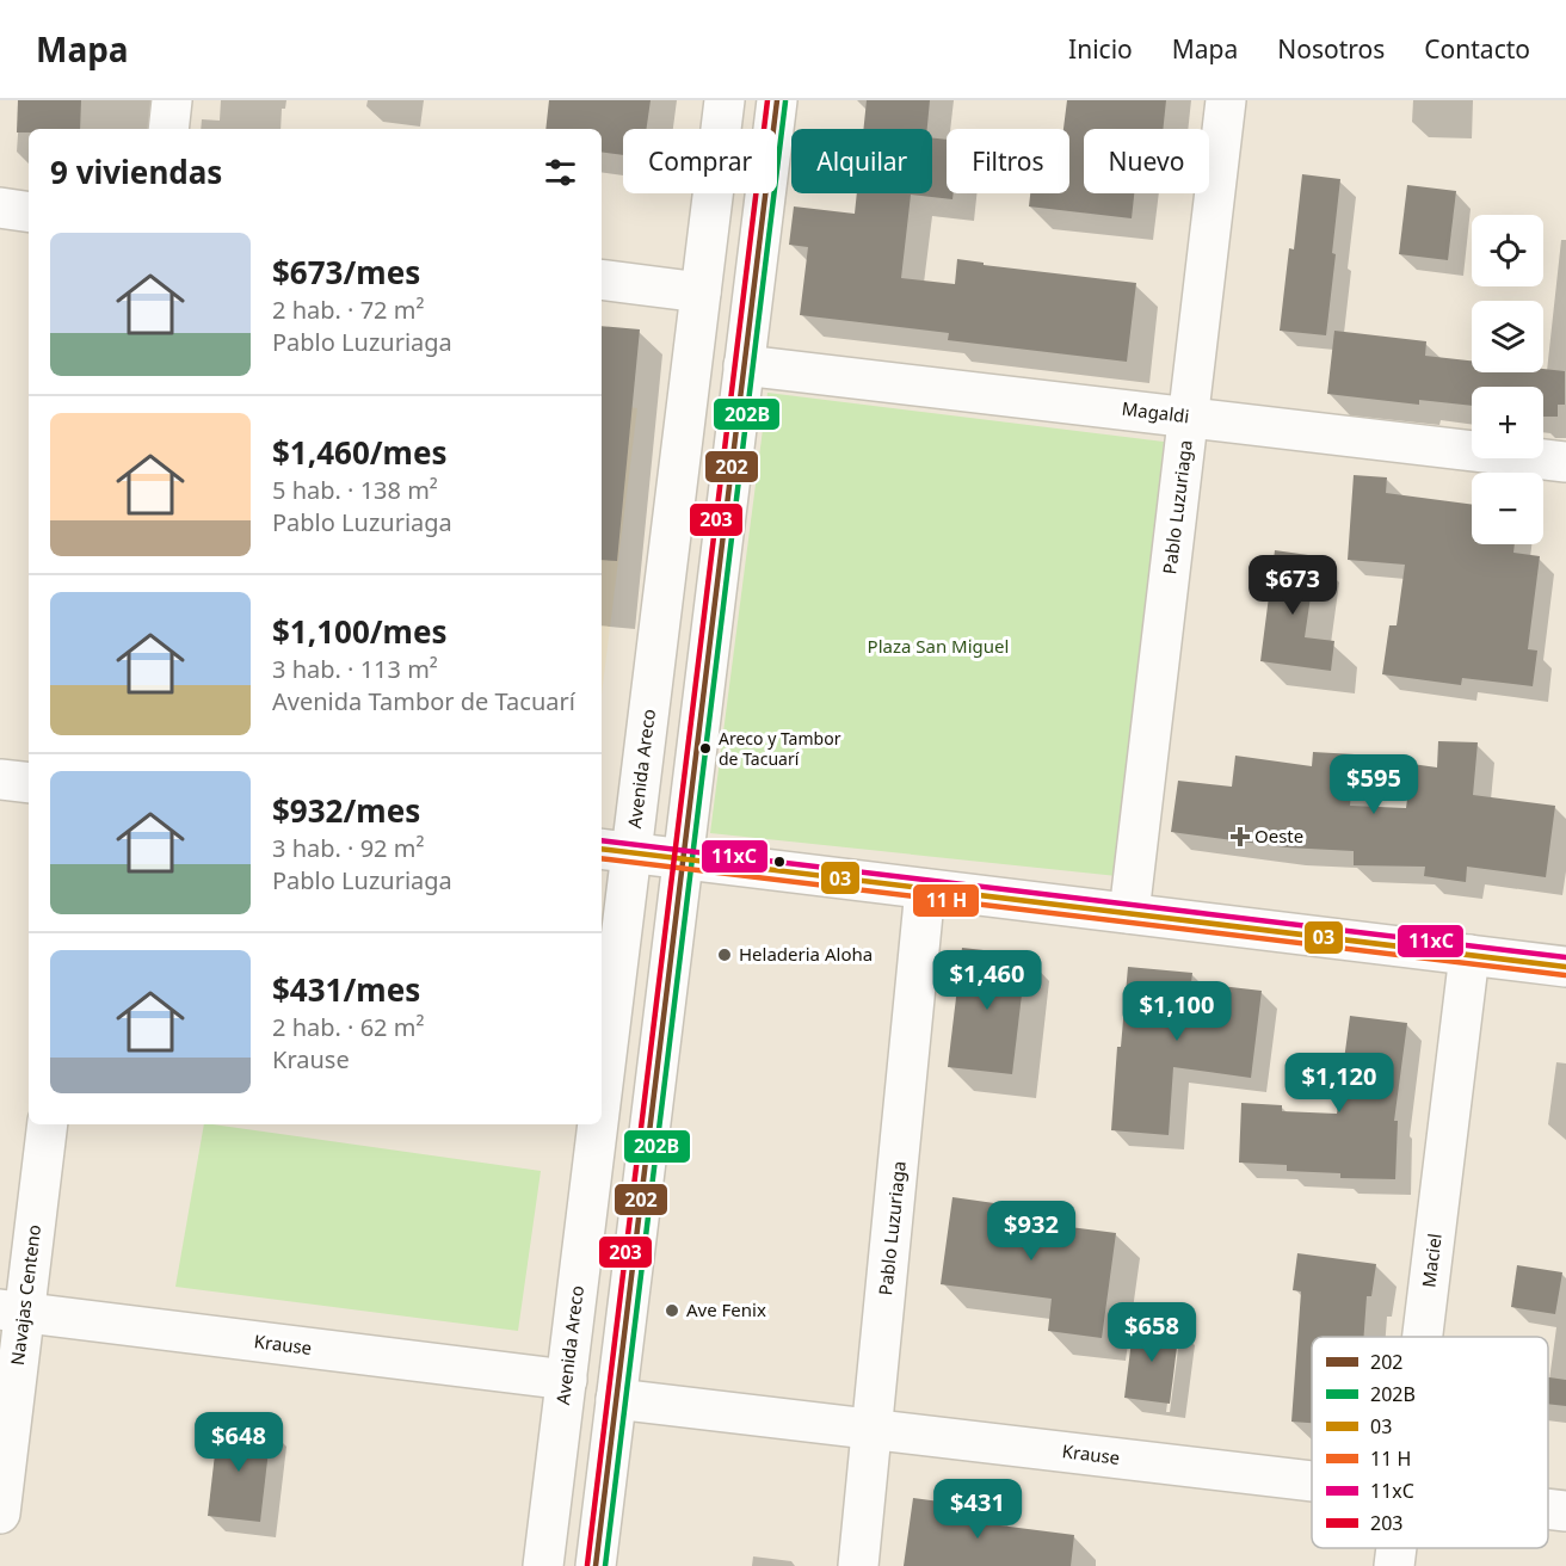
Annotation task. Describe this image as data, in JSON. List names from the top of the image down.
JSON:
{
  "streets": {
    "street": [
      "Magaldi",
      "Pablo Luzuriaga",
      "Avenida Areco",
      "Maciel",
      "Navajas Centeno",
      "Krause"
    ]
  },
  "crossings": [
    ["Magaldi", "Pablo Luzuriaga"],
    ["Pablo Luzuriaga", "Krause"],
    ["Avenida Areco", "Krause"],
    ["Navajas Centeno", "Krause"]
  ],
  "parks": ["Plaza San Miguel"],
  "places": {
    "other": ["Areco y Tambor de Tacuarí", "Heladeria Aloha", "Ave Fenix"],
    "health": ["Oeste"]
  },
  "lines": [
    "transit line 202",
    "transit line 203",
    "transit line 202B",
    "transit line 11xC",
    "transit line 03"
  ],
  "legend": [
    "202",
    "202B",
    "03",
    "11 H",
    "11xC",
    "203"
  ],
  "page": {
    "header": "Mapa",
    "nav": [
      "Inicio",
      "Mapa",
      "Nosotros",
      "Contacto"
    ],
    "chip": [
      "Comprar",
      "Alquilar",
      "Filtros",
      "Nuevo"
    ],
    "heading": "9 viviendas",
    "map_buttons": ["+", "−"],
    "list": [
      {
        "name": "$673/mes",
        "note": "2 hab. · 72 m² · Pablo Luzuriaga"
      },
      {
        "name": "$1,460/mes",
        "note": "5 hab. · 138 m² · Pablo Luzuriaga"
      },
      {
        "name": "$1,100/mes",
        "note": "3 hab. · 113 m² · Avenida Tambor de Tacuarí"
      },
      {
        "name": "$932/mes",
        "note": "3 hab. · 92 m² · Pablo Luzuriaga"
      },
      {
        "name": "$431/mes",
        "note": "2 hab. · 62 m² · Krause"
      }
    ],
    "price": [
      "$673",
      "$595",
      "$1,460",
      "$1,100",
      "$1,120",
      "$932",
      "$658",
      "$648",
      "$431"
    ]
  }
}
